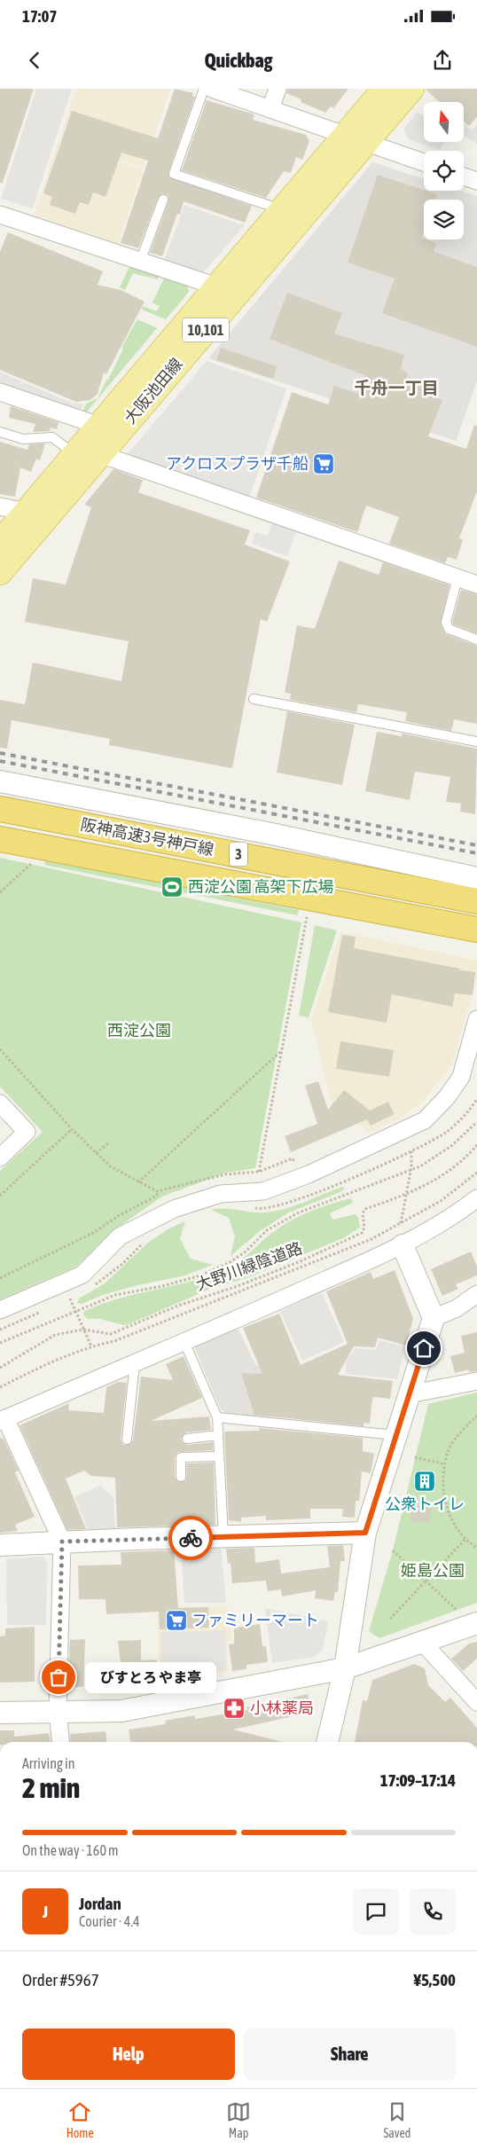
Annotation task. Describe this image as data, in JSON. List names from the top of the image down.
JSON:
{
  "streets": {
    "highway": ["阪神高速3号神戸線", "3"],
    "main road": ["10,101", "大阪池田線"],
    "path": ["大野川緑陰道路"]
  },
  "districts": ["千舟一丁目"],
  "parks": ["西淀公園", "姫島公園"],
  "places": {
    "supermarket": ["アクロスプラザ千船", "ファミリーマート"],
    "sports": ["西淀公園 高架下広場"],
    "building": ["公衆トイレ"],
    "other": ["びすとろ やま亭"],
    "pharmacy": ["小林薬局"]
  },
  "north": "top",
  "page": {
    "status": "17:07",
    "header": "Quickbag",
    "bubble": "びすとろ やま亭",
    "heading": ["2 min", "Arriving in", "17:09–17:14"],
    "panel": [
      "Jordan",
      "Courier · 4.4",
      "Order #5967",
      "¥5,500"
    ],
    "bar": "On the way · 160 m",
    "round": "J",
    "buttons": ["Help", "Share"],
    "tabs": ["Home", "Map", "Saved"]
  }
}
